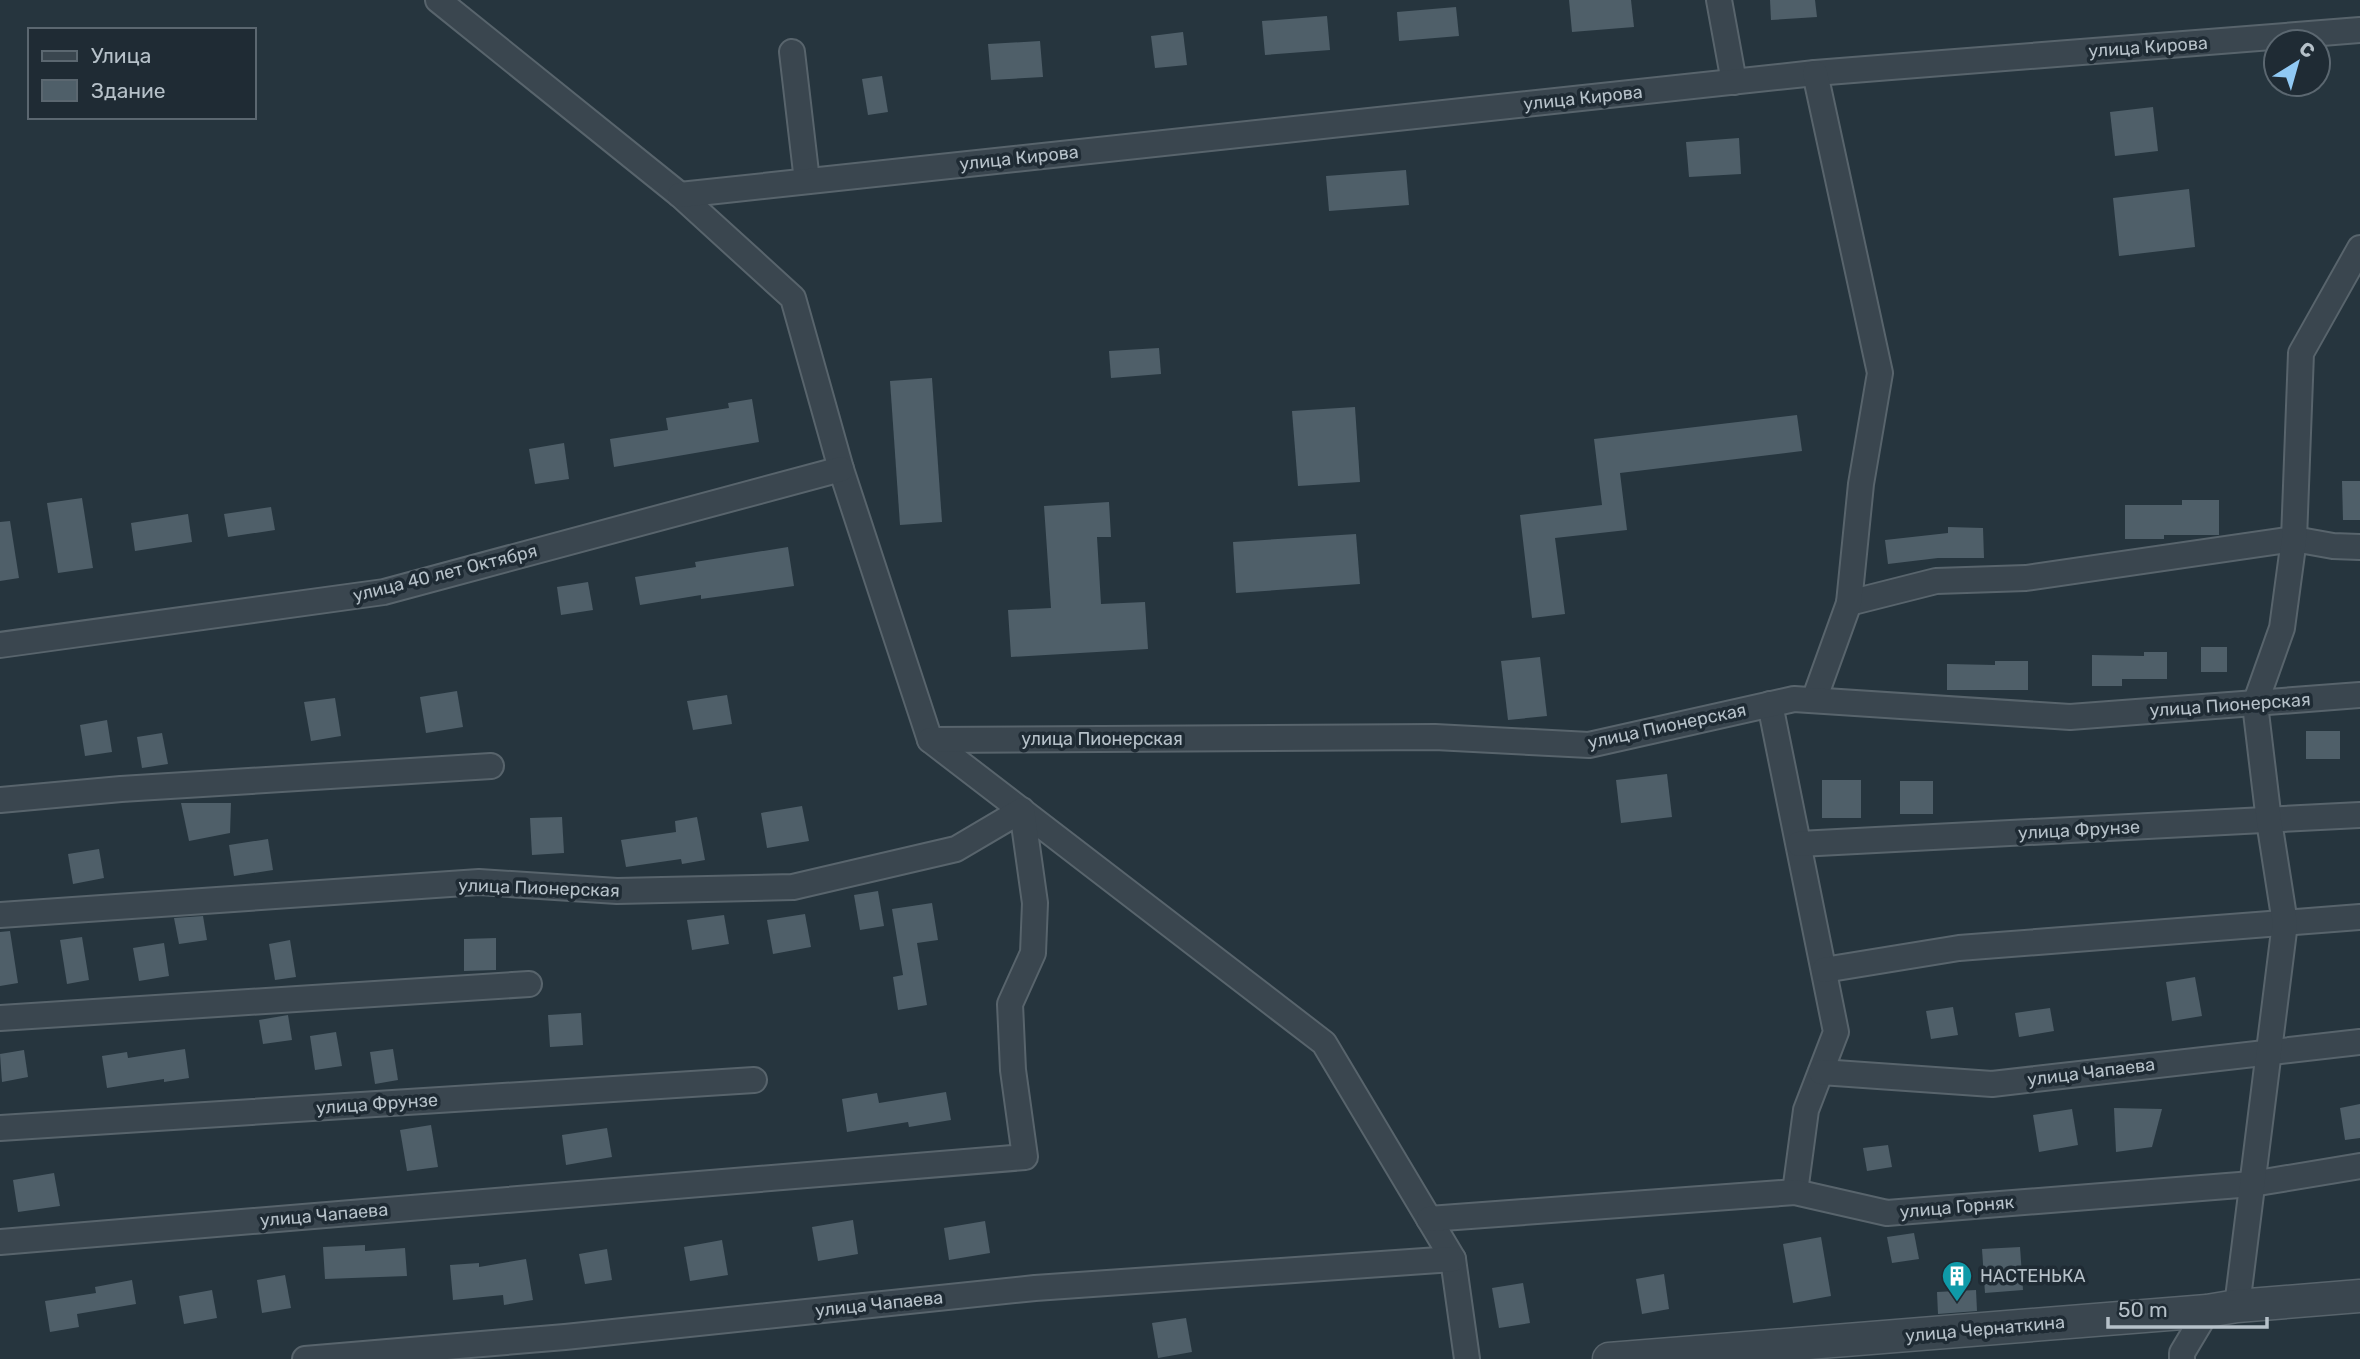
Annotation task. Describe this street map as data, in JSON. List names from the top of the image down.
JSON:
{
  "streets": {
    "street": [
      "улица Кирова",
      "улица 40 лет Октября",
      "улица Пионерская",
      "улица Фрунзе",
      "улица Чапаева",
      "улица Горняк",
      "улица Чернаткина"
    ]
  },
  "crossings": [
    ["улица Пионерская", "улица Чапаева"]
  ],
  "places": {
    "building": ["НАСТЕНЬКА"]
  },
  "legend": ["Улица", "Здание"],
  "scale_bar": "50 m",
  "north": "top right"
}
